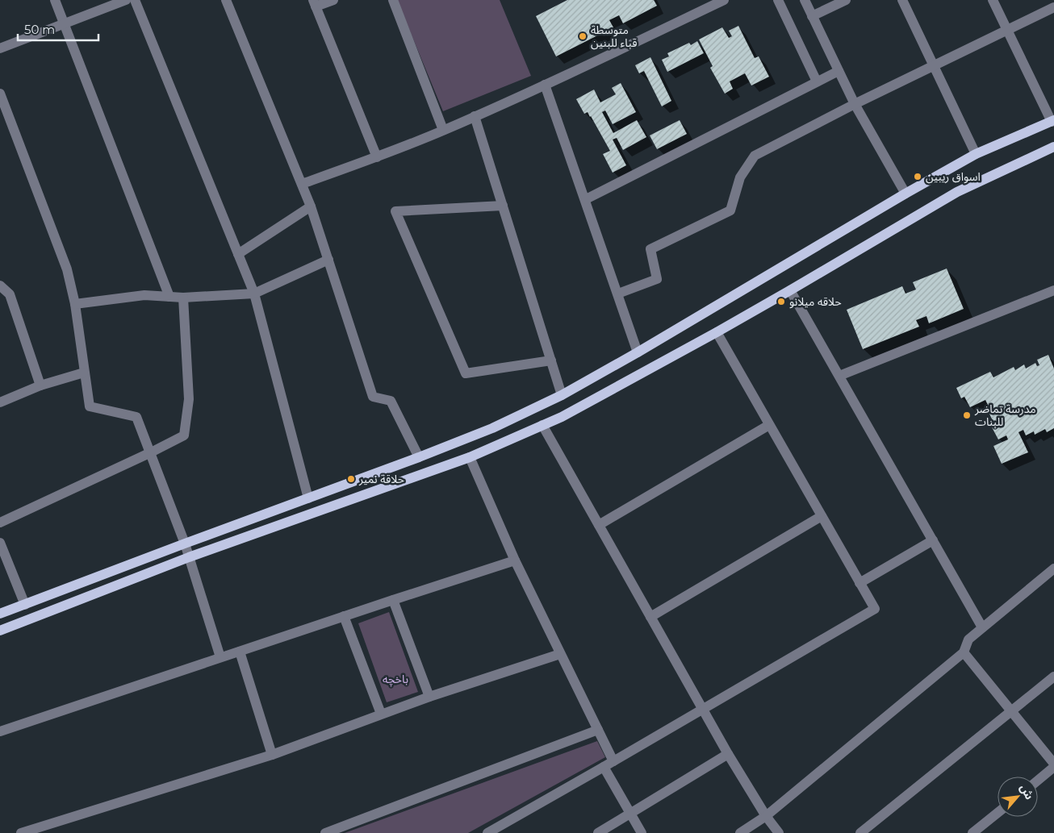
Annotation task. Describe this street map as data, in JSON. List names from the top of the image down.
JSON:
{
  "parks": ["باخچە"],
  "places": [
    "متوسطة قباء للبنين",
    "اسواق ريبين",
    "حلاقه ميلانو",
    "مدرسة تماضر للبنات",
    "حلاقة نمير"
  ],
  "scale_bar": "50 m",
  "north": "top right"
}
